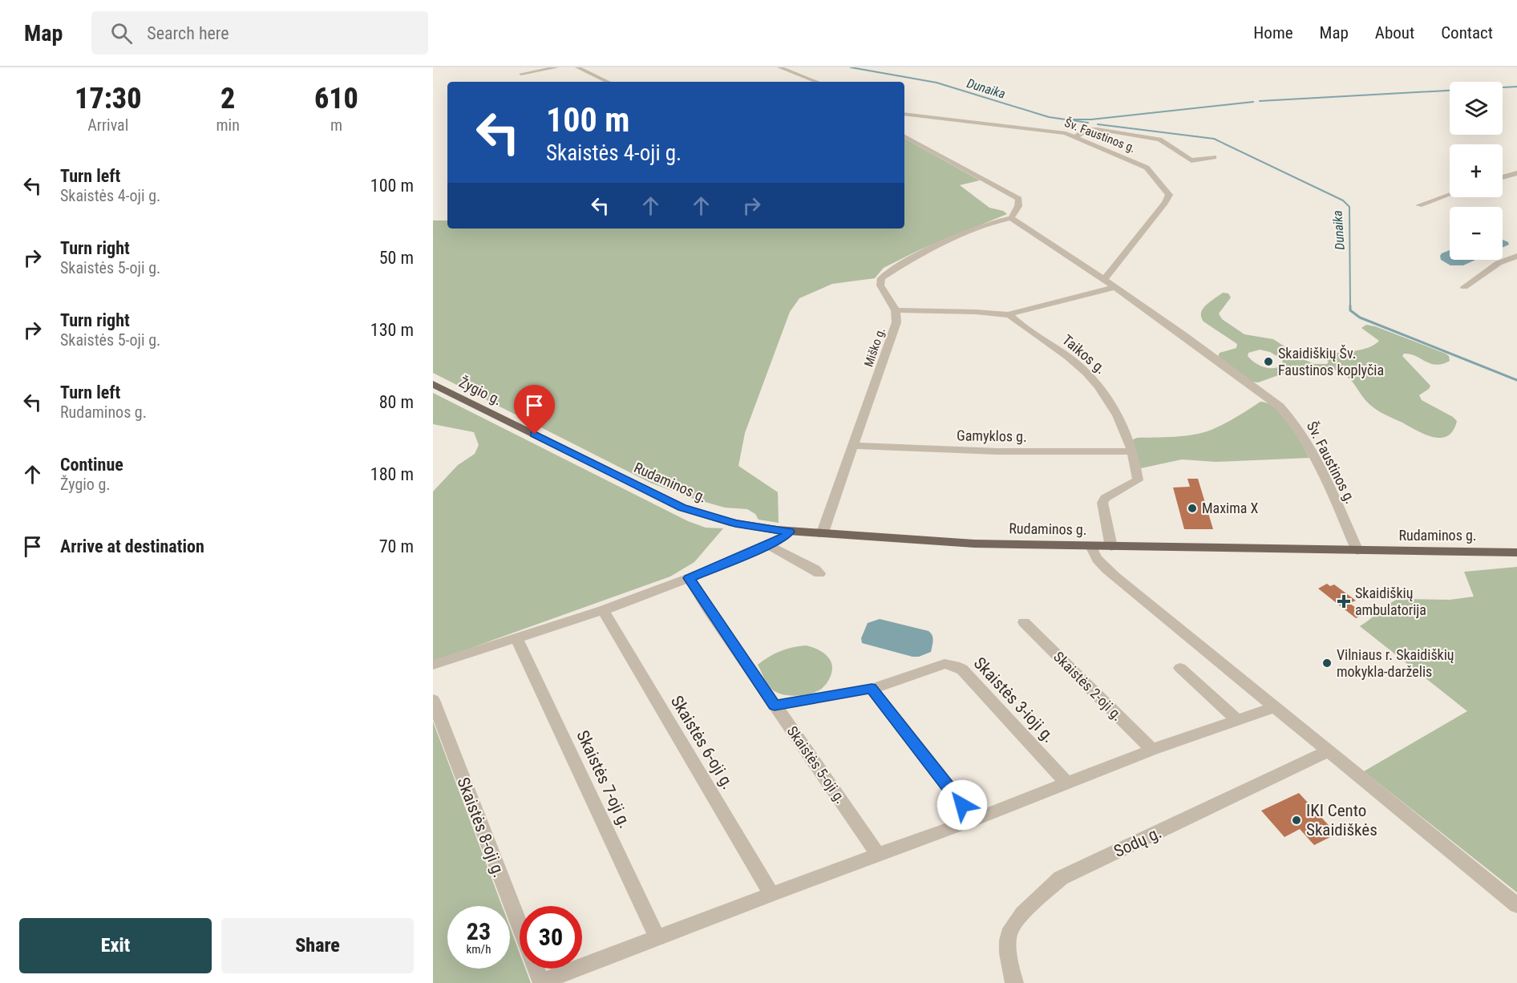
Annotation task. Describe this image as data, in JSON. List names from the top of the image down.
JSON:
{
  "streets": {
    "main road": ["Žygio g.", "Rudaminos g."],
    "street": [
      "Šv. Faustinos g.",
      "Miško g.",
      "Taikos g.",
      "Gamyklos g.",
      "Skaistės 2-oji g.",
      "Skaistės 3-ioji g.",
      "Skaistės 6-oji g.",
      "Skaistės 5-oji g.",
      "Skaistės 7-oji g.",
      "Skaistės 8-oji g.",
      "Sodų g."
    ]
  },
  "crossings": [
    ["Šv. Faustinos g.", "Rudaminos g."],
    ["Miško g.", "Gamyklos g."],
    ["Miško g.", "Rudaminos g."],
    ["Taikos g.", "Gamyklos g."],
    ["Taikos g.", "Rudaminos g."],
    ["Žygio g.", "Rudaminos g."],
    ["Skaistės 3-ioji g.", "Skaistės 5-oji g."]
  ],
  "water": ["Dunaika"],
  "places": {
    "other": [
      "Skaidiškių Šv. Faustinos koplyčia",
      "Maxima X",
      "Vilniaus r. Skaidiškių mokykla-darželis",
      "IKI Cento Skaidiškės"
    ],
    "health": ["Skaidiškių ambulatorija"]
  },
  "page": {
    "header": "Map",
    "search": "Search here",
    "nav": [
      "Home",
      "Map",
      "About",
      "Contact"
    ],
    "eta": [
      "17:30",
      "Arrival",
      "2",
      "min",
      "610",
      "m"
    ],
    "map_buttons": ["+", "−"],
    "turn": ["100 m", "Skaistės 4-oji g."],
    "list": [
      {
        "name": "Turn left",
        "note": "Skaistės 4-oji g.",
        "value": "100 m"
      },
      {
        "name": "Turn right",
        "note": "Skaistės 5-oji g.",
        "value": "50 m"
      },
      {
        "name": "Turn right",
        "note": "Skaistės 5-oji g.",
        "value": "130 m"
      },
      {
        "name": "Turn left",
        "note": "Rudaminos g.",
        "value": "80 m"
      },
      {
        "name": "Continue",
        "note": "Žygio g.",
        "value": "180 m"
      },
      {
        "name": "Arrive at destination",
        "value": "70 m"
      }
    ],
    "speed": "23 km/h",
    "limit": "30",
    "buttons": ["Exit", "Share"]
  }
}
